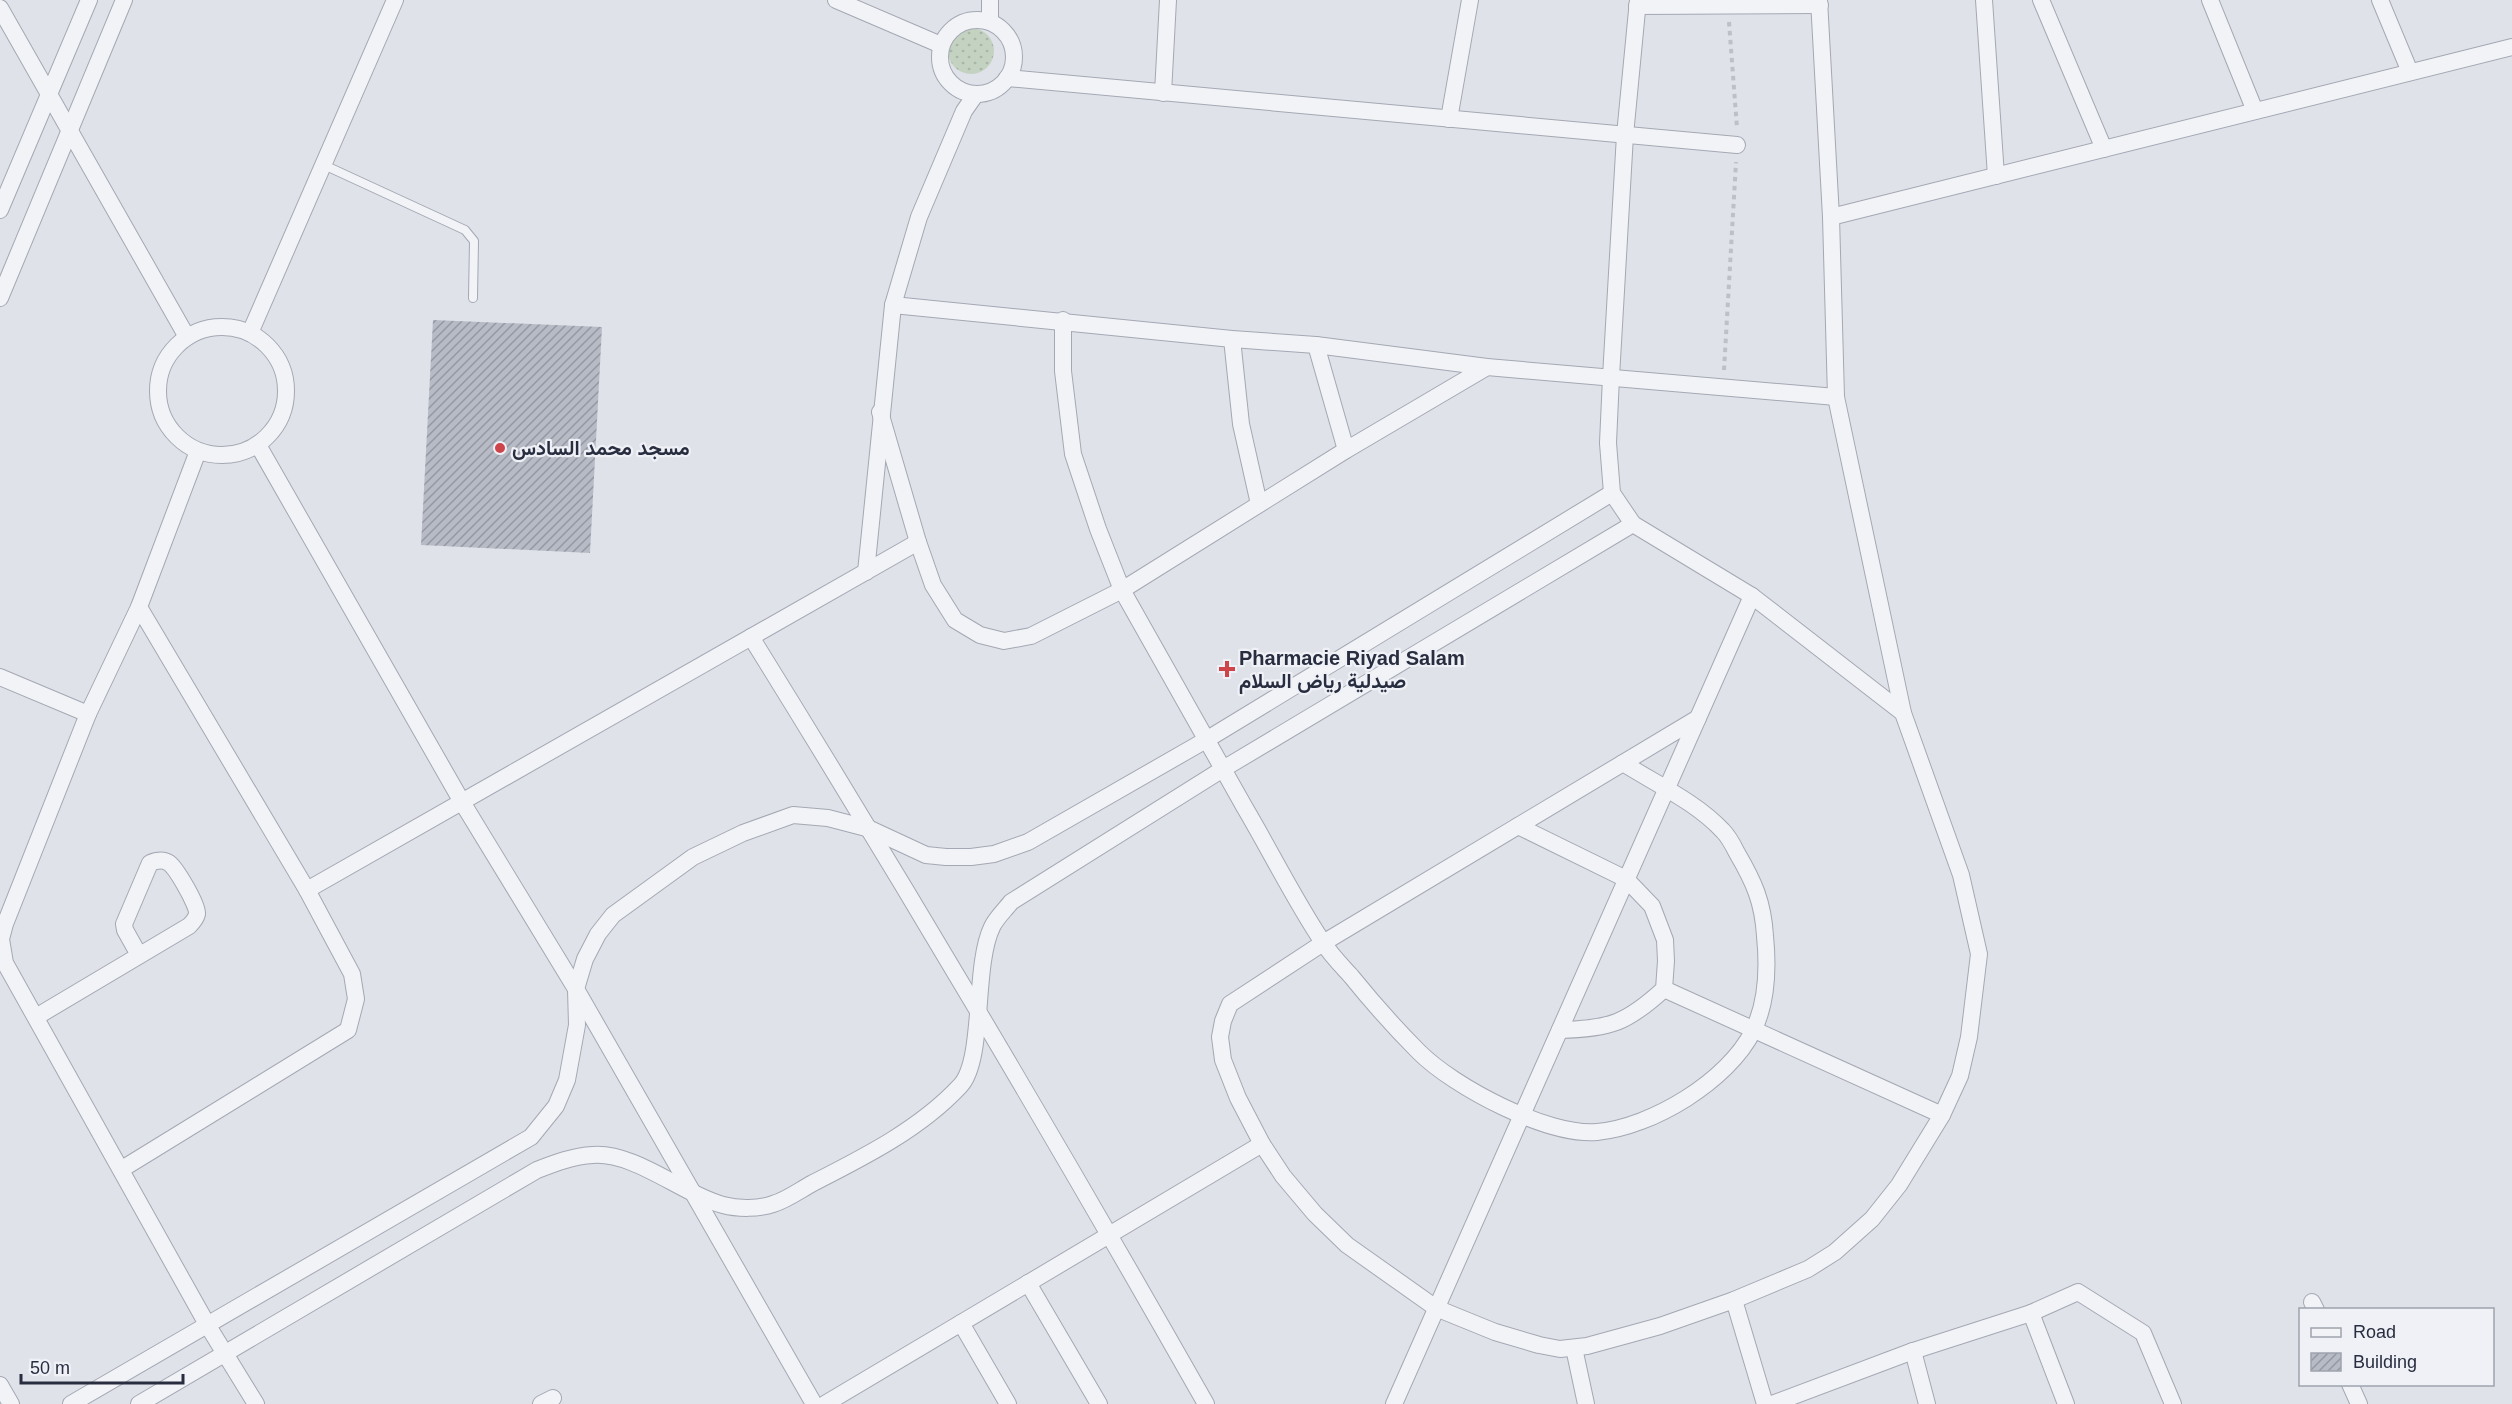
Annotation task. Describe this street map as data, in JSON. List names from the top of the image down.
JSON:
{
  "places": {
    "other": ["مسجد محمد السادس"],
    "health": ["Pharmacie Riyad Salam صيدلية رياض السلام"]
  },
  "legend": ["Road", "Building"],
  "scale_bar": "50 m"
}
